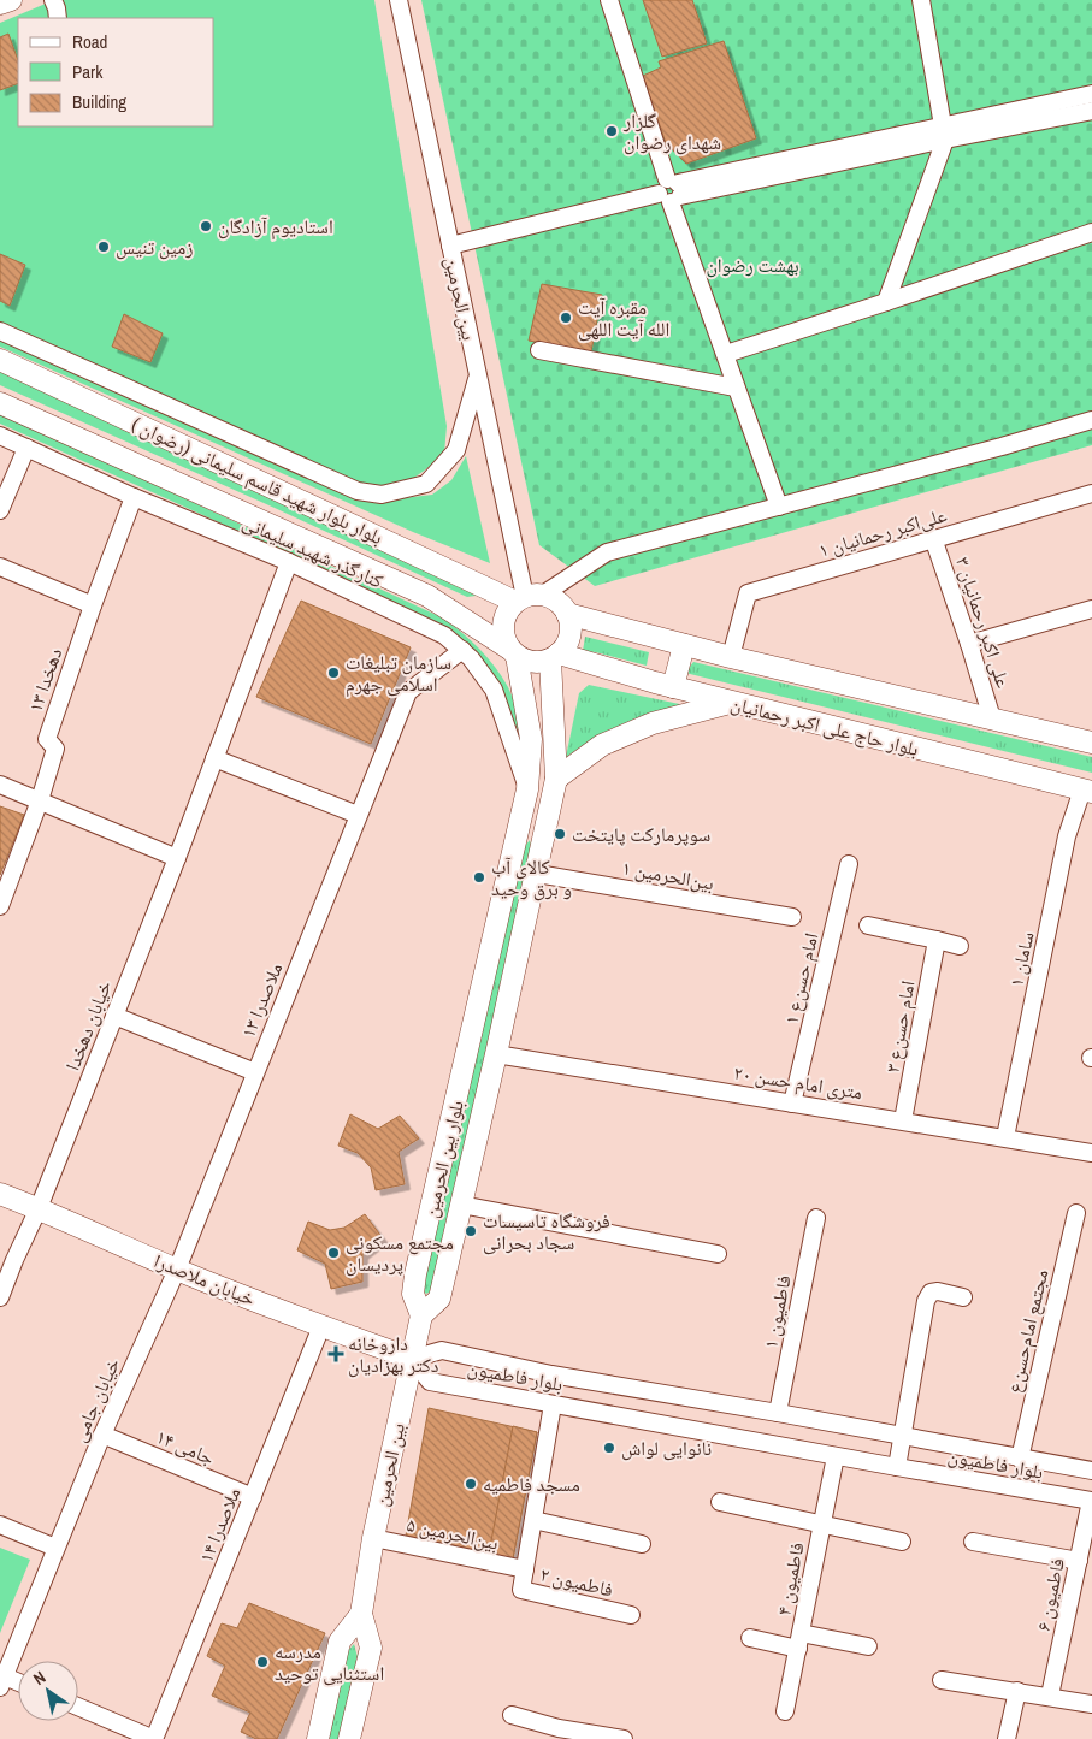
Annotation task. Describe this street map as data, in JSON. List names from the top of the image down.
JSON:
{
  "streets": {
    "main road": [
      "بین الحرمین",
      "بلوار بلوار شهید قاسم سلیمانی (رضوان )",
      "بلوار حاج علی اکبر رحمانیان",
      "بلوار بین الحرمین",
      "خیابان ملاصدرا"
    ],
    "street": [
      "علی‌اکبر رحمانیان ۱",
      "کنارگذر شهید سلیمانی",
      "علی اکبر رحمانیان ۳",
      "دهخدا ۱۳",
      "بین‌الحرمین ۱",
      "سامان ۱",
      "امام حسن‌ع ۱",
      "ملاصدرا ۱۳",
      "خیابان دهخدا",
      "امام حسن‌ع ۳",
      "۲۰ متری امام حسن",
      "فاطمیون ۱",
      "مجتمع امام‌حسن‌ع",
      "بلوار فاطمیون",
      "خیابان جامی",
      "جامی ۱۴",
      "ملاصدرا ۱۴",
      "بین‌الحرمین ۵",
      "فاطمیون ۴",
      "فاطمیون ۲",
      "فاطمیون ۶"
    ]
  },
  "crossings": [
    ["بین الحرمین", "بلوار بلوار شهید قاسم سلیمانی (رضوان )"],
    ["بین الحرمین", "بلوار حاج علی اکبر رحمانیان"],
    ["بین الحرمین", "بلوار بین الحرمین"],
    ["بین الحرمین", "خیابان ملاصدرا"],
    ["بین الحرمین", "بلوار فاطمیون"],
    ["بین الحرمین", "بین‌الحرمین ۵"],
    ["بلوار بلوار شهید قاسم سلیمانی (رضوان )", "بلوار حاج علی اکبر رحمانیان"],
    ["بلوار بلوار شهید قاسم سلیمانی (رضوان )", "بلوار بین الحرمین"],
    ["علی‌اکبر رحمانیان ۱", "علی اکبر رحمانیان ۳"],
    ["کنارگذر شهید سلیمانی", "ملاصدرا ۱۳"],
    ["کنارگذر شهید سلیمانی", "خیابان دهخدا"],
    ["کنارگذر شهید سلیمانی", "بلوار بین الحرمین"],
    ["بلوار حاج علی اکبر رحمانیان", "سامان ۱"],
    ["بلوار حاج علی اکبر رحمانیان", "بلوار بین الحرمین"],
    ["بین‌الحرمین ۱", "بلوار بین الحرمین"],
    ["سامان ۱", "۲۰ متری امام حسن"],
    ["امام حسن‌ع ۱", "۲۰ متری امام حسن"],
    ["ملاصدرا ۱۳", "خیابان ملاصدرا"],
    ["ملاصدرا ۱۳", "خیابان جامی"],
    ["خیابان دهخدا", "خیابان ملاصدرا"],
    ["امام حسن‌ع ۳", "۲۰ متری امام حسن"],
    ["۲۰ متری امام حسن", "بلوار بین الحرمین"],
    ["خیابان ملاصدرا", "بلوار فاطمیون"],
    ["خیابان ملاصدرا", "خیابان جامی"],
    ["خیابان ملاصدرا", "ملاصدرا ۱۴"],
    ["فاطمیون ۱", "بلوار فاطمیون"],
    ["مجتمع امام‌حسن‌ع", "بلوار فاطمیون"],
    ["بلوار فاطمیون", "فاطمیون ۴"],
    ["بلوار فاطمیون", "فاطمیون ۲"],
    ["بلوار فاطمیون", "فاطمیون ۶"],
    ["خیابان جامی", "جامی ۱۴"],
    ["جامی ۱۴", "ملاصدرا ۱۴"],
    ["بین‌الحرمین ۵", "فاطمیون ۲"]
  ],
  "parks": ["بهشت رضوان"],
  "places": {
    "other": [
      "گلزار شهدای رضوان",
      "استادیوم آزادگان",
      "زمین تنیس",
      "مقبره آیت الله آیت اللهی",
      "سازمان تبلیغات اسلامی جهرم",
      "سوپرمارکت پایتخت",
      "کالای آب و برق وحید",
      "فروشگاه تاسیسات سجاد بحرانی",
      "مجتمع مسکونی پردیسان",
      "نانوایی لواش",
      "مسجد فاطمیه",
      "مدرسه استثنایی توحید"
    ],
    "health": ["داروخانه دکتر بهزادیان"]
  },
  "legend": ["Road", "Park", "Building"],
  "north": "top left"
}
